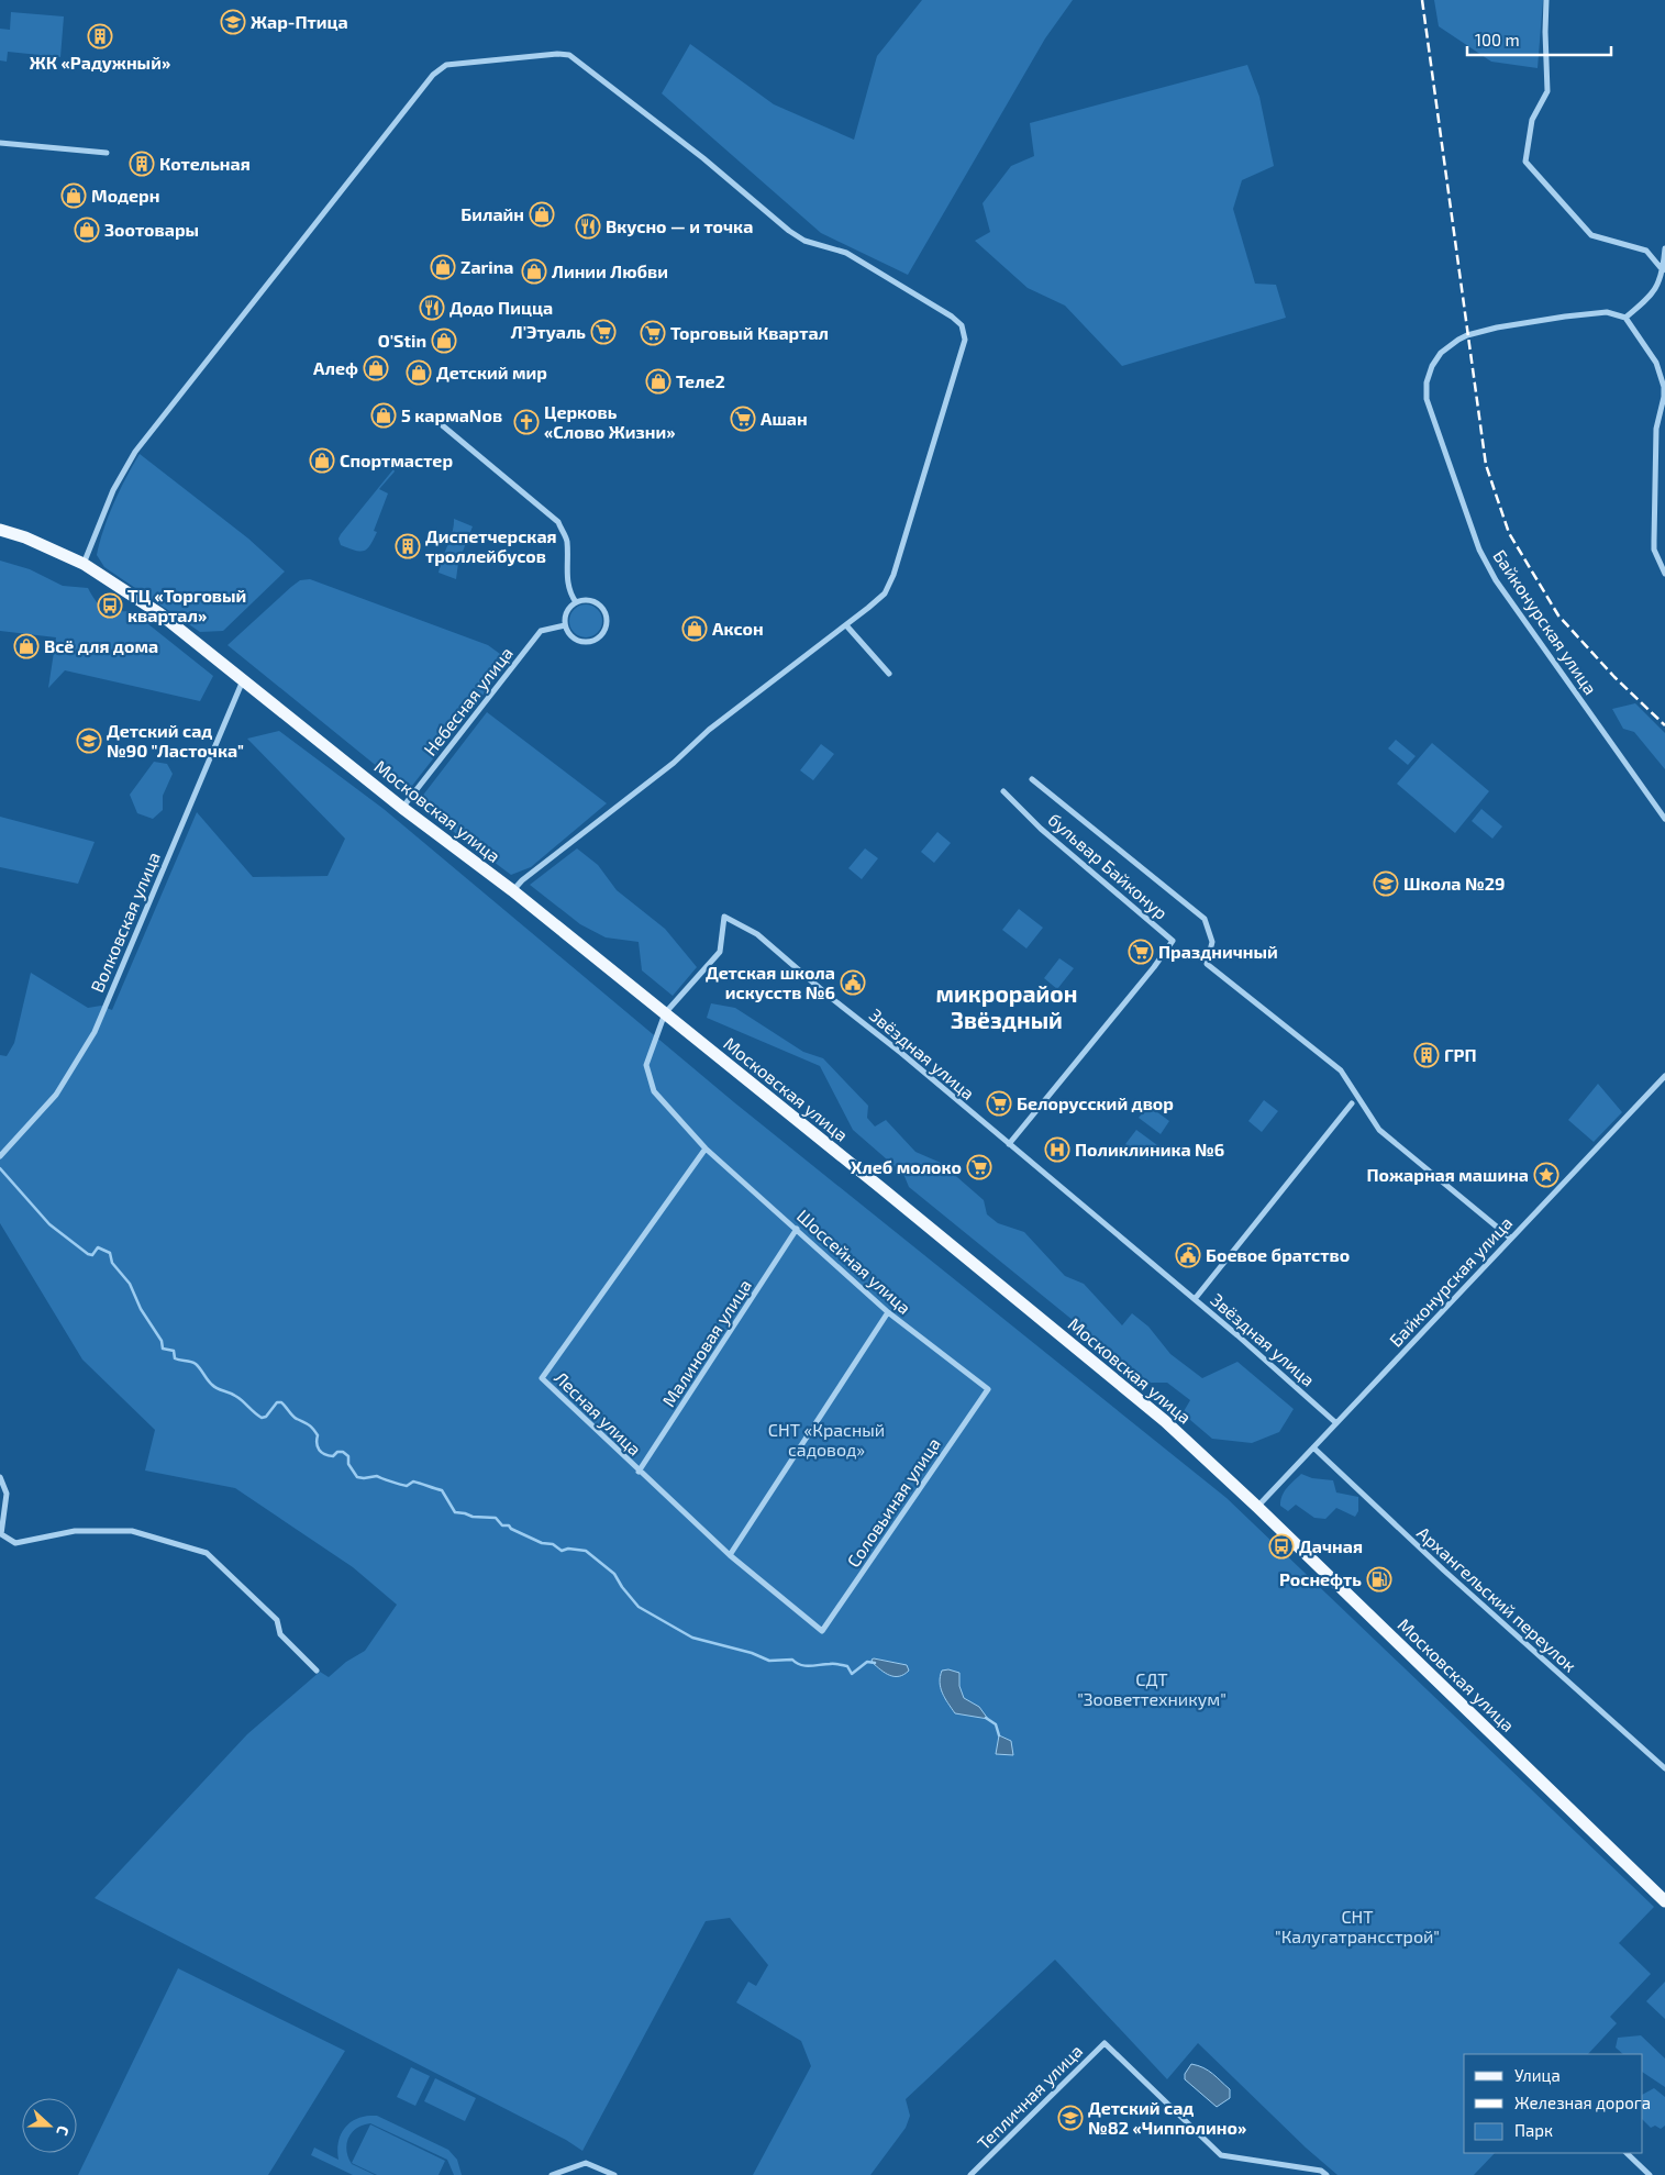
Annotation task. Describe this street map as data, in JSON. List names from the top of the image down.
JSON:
{
  "streets": {
    "main road": ["Московская улица"],
    "street": [
      "Байконурская улица",
      "Небесная улица",
      "бульвар Байконур",
      "Волковская улица",
      "Звёздная улица",
      "Шоссейная улица",
      "Малиновая улица",
      "Лесная улица",
      "Соловьиная улица",
      "Архангельский переулок",
      "Тепличная улица"
    ]
  },
  "crossings": [
    ["Байконурская улица", "Московская улица"],
    ["Байконурская улица", "Звёздная улица"],
    ["Байконурская улица", "Архангельский переулок"],
    ["Небесная улица", "Московская улица"],
    ["Московская улица", "Волковская улица"],
    ["Московская улица", "Звёздная улица"],
    ["Московская улица", "Шоссейная улица"],
    ["бульвар Байконур", "Звёздная улица"],
    ["Звёздная улица", "Шоссейная улица"],
    ["Шоссейная улица", "Малиновая улица"],
    ["Шоссейная улица", "Лесная улица"],
    ["Шоссейная улица", "Соловьиная улица"],
    ["Малиновая улица", "Лесная улица"],
    ["Лесная улица", "Соловьиная улица"]
  ],
  "districts": ["микрорайон Звёздный"],
  "parks": ["СНТ «Красный садовод»", "СДТ \"Зооветтехникум\"", "СНТ \"Калугатрансстрой\""],
  "places": {
    "school or university": [
      "Жар-Птица",
      "Детский сад №90 \"Ласточка\"",
      "Школа №29",
      "Детский сад №82 «Чипполино»"
    ],
    "building": [
      "ЖК «Радужный»",
      "Котельная",
      "Диспетчерская троллейбусов",
      "ГРП"
    ],
    "shop": [
      "Модерн",
      "Билайн",
      "Зоотовары",
      "Zarina",
      "Линии Любви",
      "O'Stin",
      "Алеф",
      "Детский мир",
      "Теле2",
      "5 кармаNов",
      "Спортмастер",
      "Аксон",
      "Всё для дома"
    ],
    "restaurant": ["Вкусно — и точка", "Додо Пицца"],
    "supermarket": [
      "Л'Этуаль",
      "Торговый Квартал",
      "Ашан",
      "Праздничный",
      "Белорусский двор",
      "Хлеб молоко"
    ],
    "church": ["Церковь «Слово Жизни»"],
    "bus stop": ["ТЦ «Торговый квартал»", "Дачная"],
    "public building": ["Детская школа искусств №6", "Боевое братство"],
    "hospital": ["Поликлиника №6"],
    "place": ["Пожарная машина"],
    "fuel station": ["Роснефть"]
  },
  "legend": ["Улица", "Железная дорога", "Парк"],
  "scale_bar": "100 m",
  "north": "right"
}
